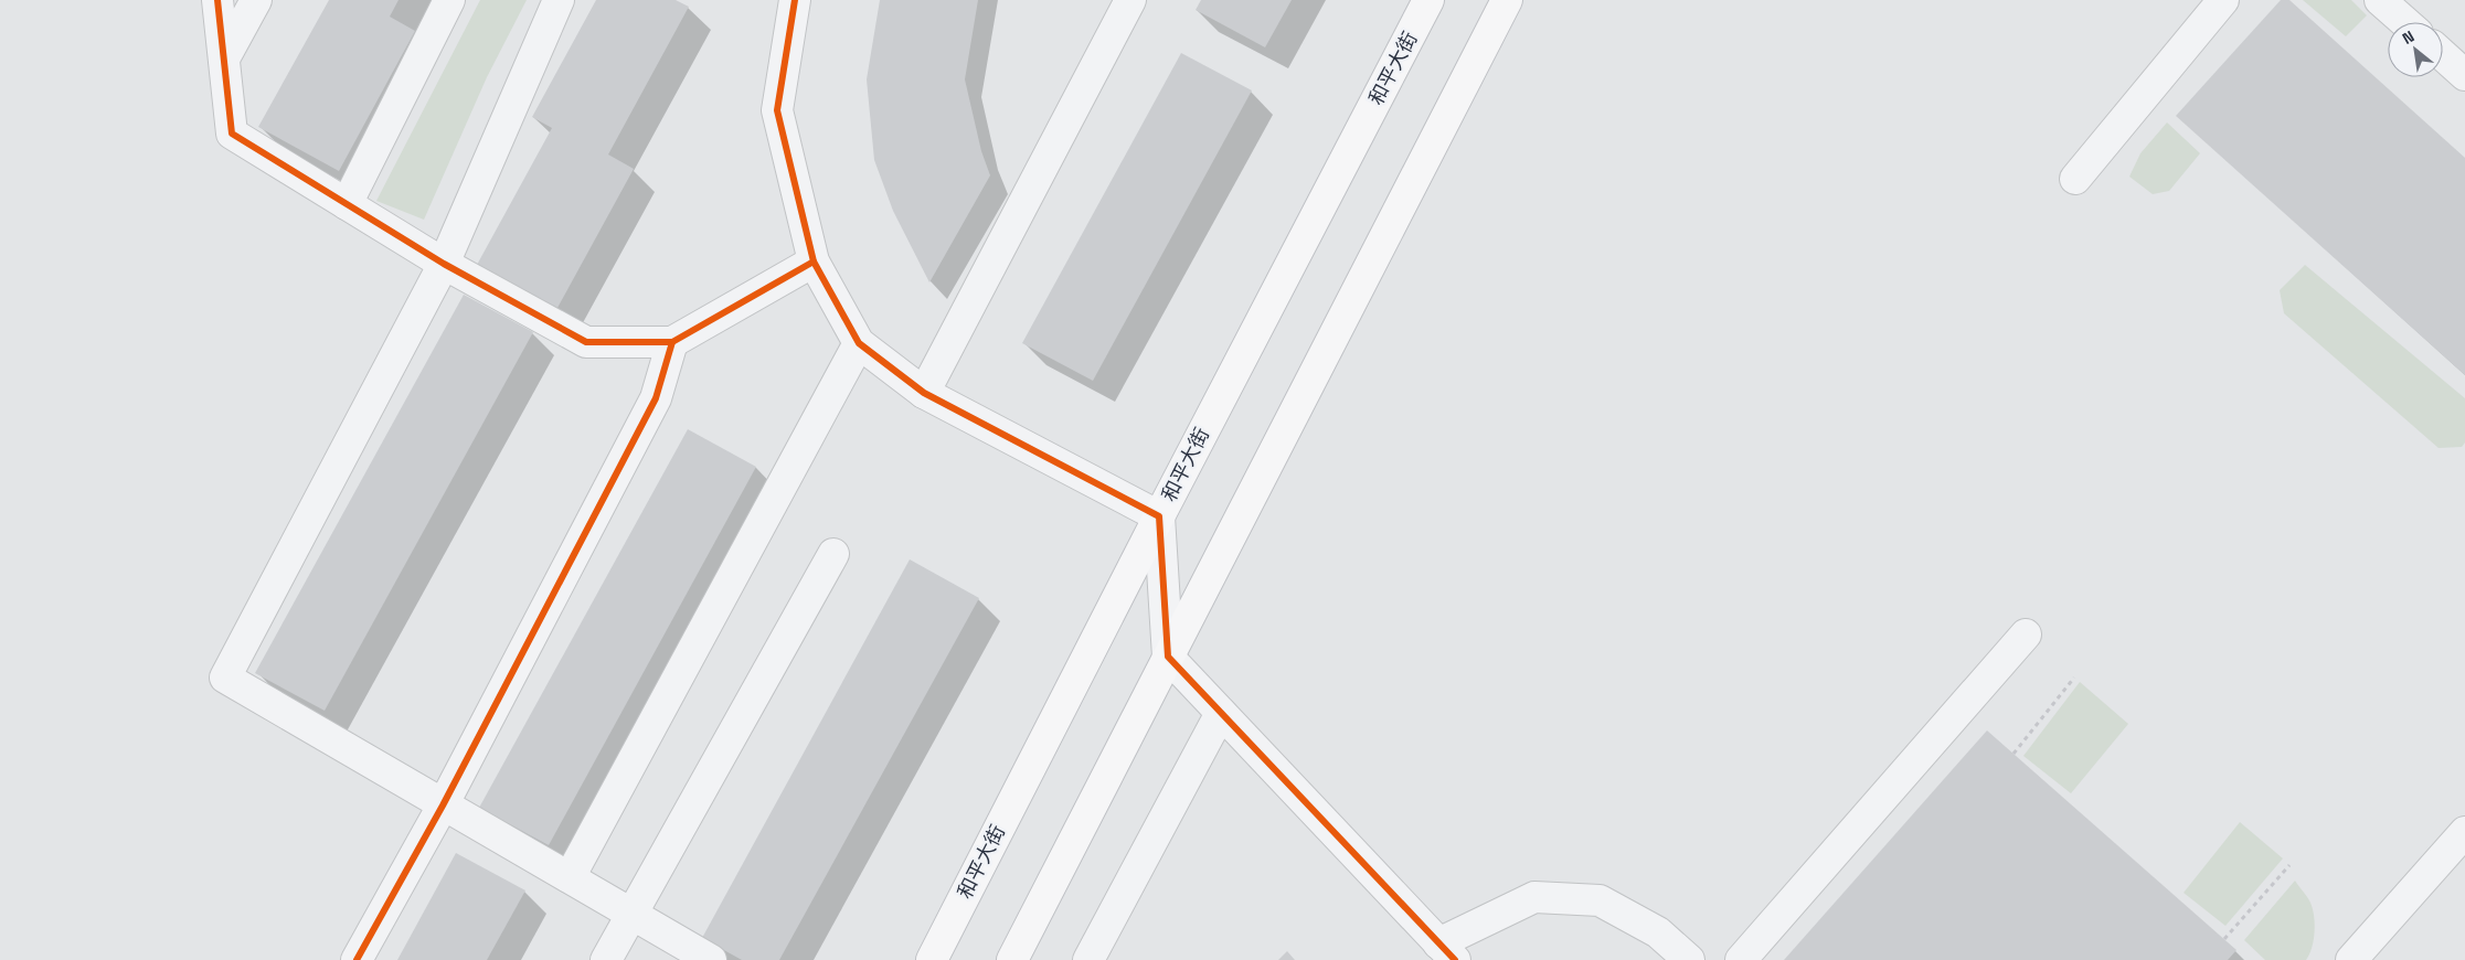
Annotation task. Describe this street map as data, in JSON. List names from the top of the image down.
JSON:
{
  "streets": {
    "main road": ["和平大街"]
  },
  "north": "top left"
}
